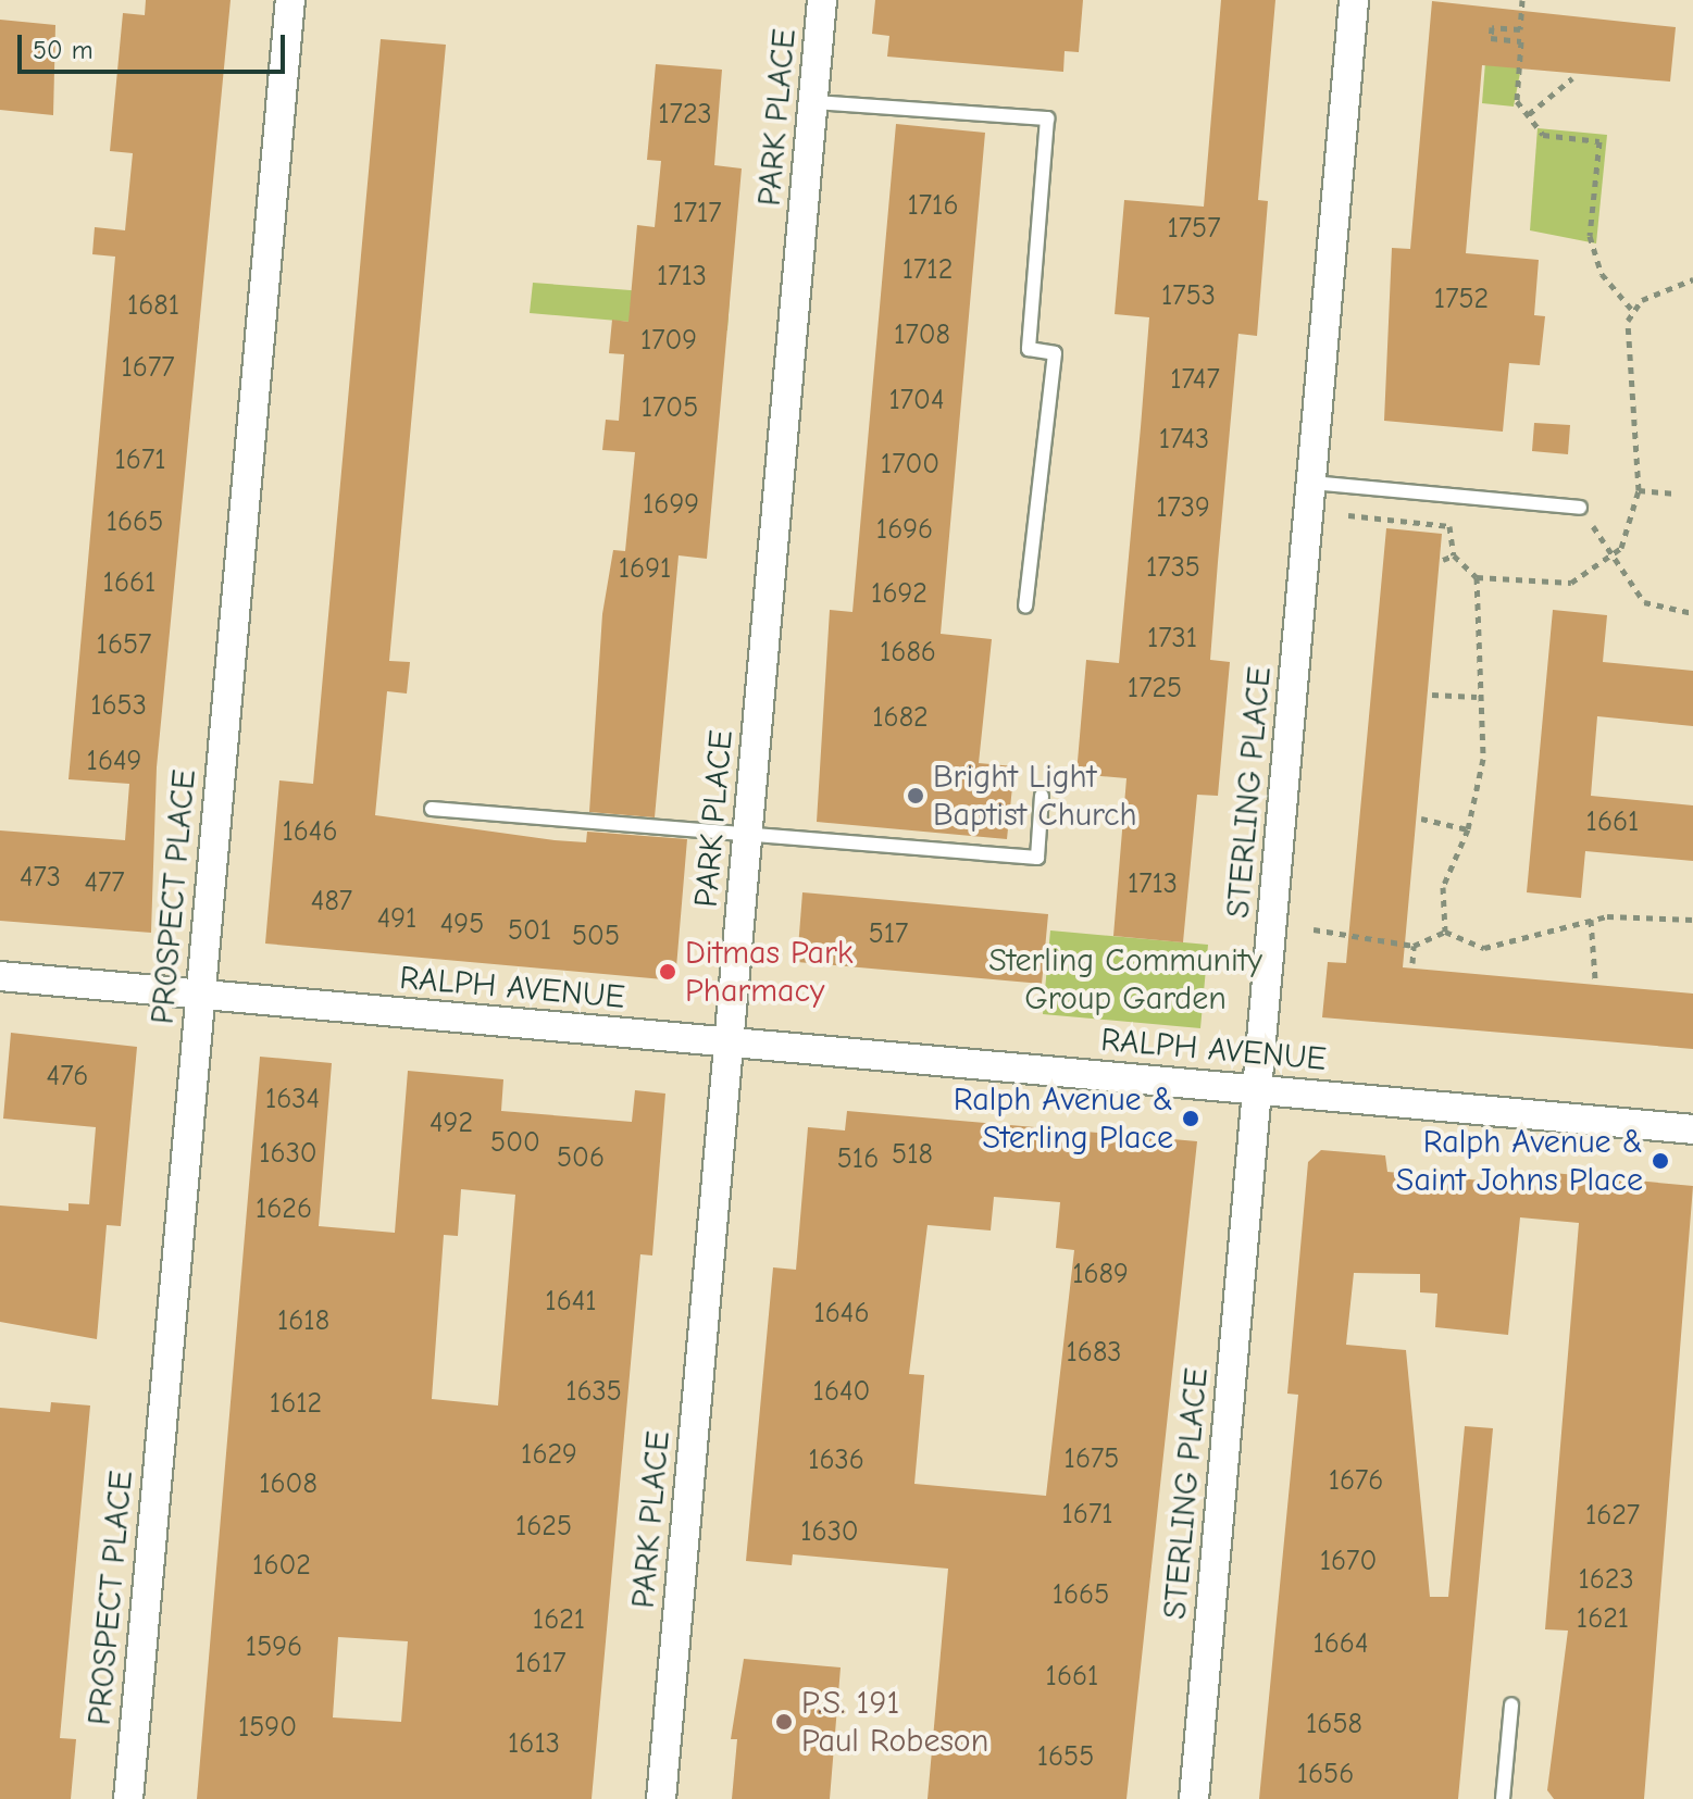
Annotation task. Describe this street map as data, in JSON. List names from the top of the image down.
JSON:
{
  "streets": {
    "street": [
      "PARK PLACE",
      "STERLING PLACE",
      "PROSPECT PLACE",
      "RALPH AVENUE"
    ]
  },
  "crossings": [
    ["PARK PLACE", "RALPH AVENUE"],
    ["STERLING PLACE", "RALPH AVENUE"],
    ["PROSPECT PLACE", "RALPH AVENUE"]
  ],
  "parks": ["Sterling Community Group Garden"],
  "places": [
    "Bright Light Baptist Church",
    "Ditmas Park Pharmacy",
    "Ralph Avenue & Sterling Place",
    "Ralph Avenue & Saint Johns Place",
    "P.S. 191 Paul Robeson"
  ],
  "house_numbers": [
    "1723",
    "1716",
    "1717",
    "1757",
    "1712",
    "1713",
    "1753",
    "1752",
    "1681",
    "1708",
    "1709",
    "1677",
    "1747",
    "1704",
    "1705",
    "1743",
    "1671",
    "1700",
    "1699",
    "1739",
    "1665",
    "1696",
    "1735",
    "1691",
    "1661",
    "1692",
    "1731",
    "1657",
    "1686",
    "1725",
    "1653",
    "1682",
    "1649",
    "1661",
    "1646",
    "473",
    "477",
    "1713",
    "487",
    "491",
    "495",
    "501",
    "517",
    "505",
    "476",
    "1634",
    "492",
    "500",
    "1630",
    "518",
    "506",
    "516",
    "1626",
    "1689",
    "1641",
    "1646",
    "1618",
    "1683",
    "1635",
    "1640",
    "1612",
    "1629",
    "1675",
    "1636",
    "1676",
    "1608",
    "1671",
    "1627",
    "1625",
    "1630",
    "1670",
    "1602",
    "1623",
    "1665",
    "1621",
    "1621",
    "1664",
    "1596",
    "1617",
    "1661",
    "1658",
    "1590",
    "1613",
    "1655",
    "1656"
  ],
  "scale_bar": "50 m"
}
